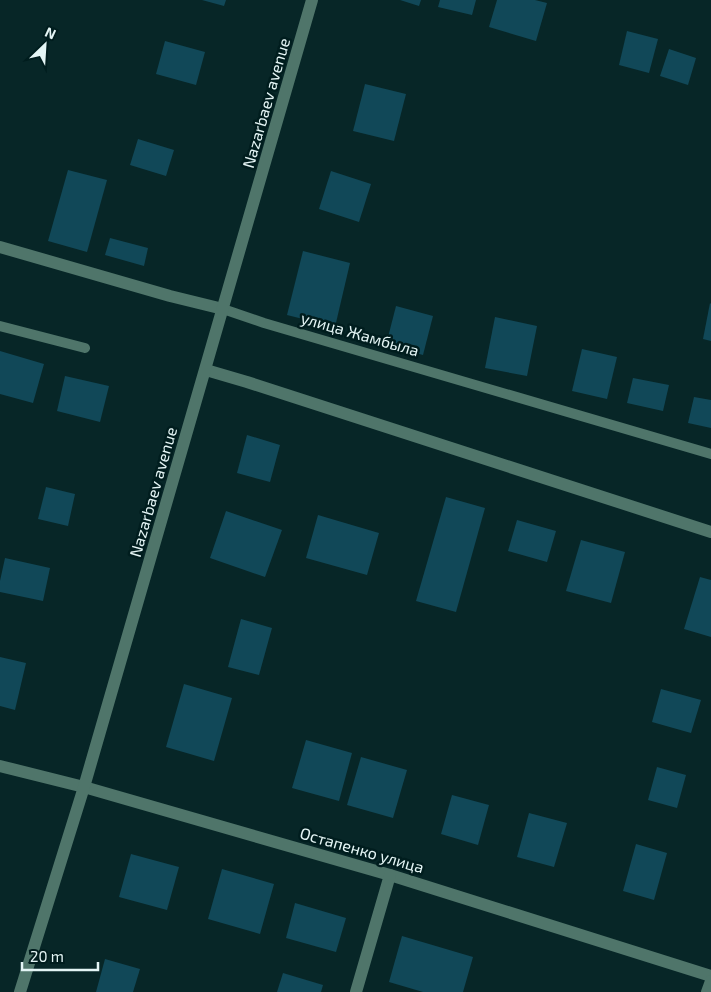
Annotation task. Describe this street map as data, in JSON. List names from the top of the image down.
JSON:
{
  "streets": {
    "street": ["Nazarbaev avenue", "улица Жамбыла", "Остапенко улица"]
  },
  "crossings": [
    ["Nazarbaev avenue", "улица Жамбыла"],
    ["Nazarbaev avenue", "Остапенко улица"]
  ],
  "scale_bar": "20 m",
  "north": "top right"
}
